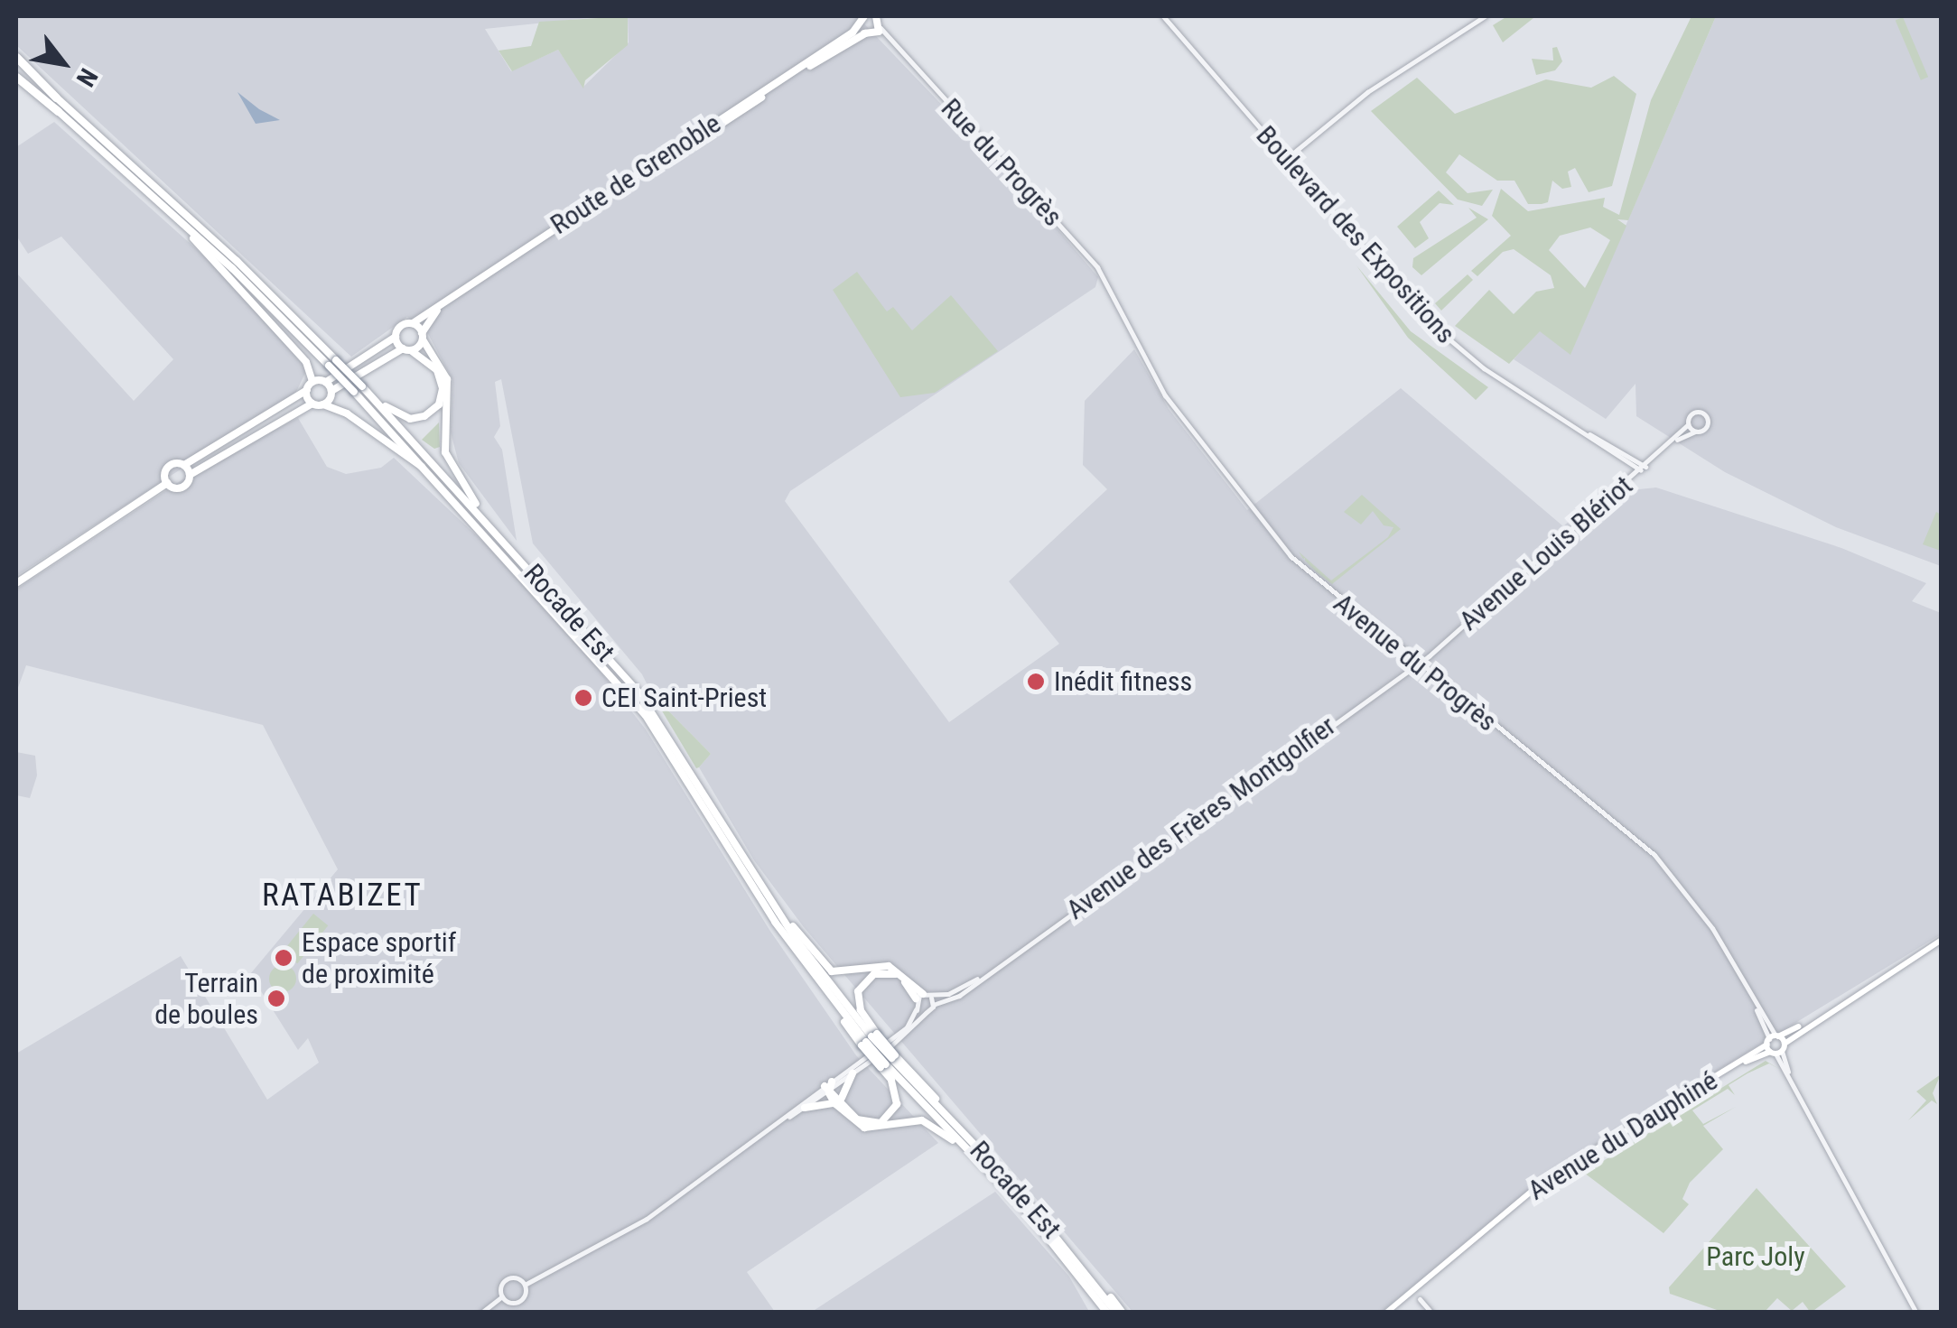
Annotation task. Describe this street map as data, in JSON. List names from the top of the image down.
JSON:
{
  "streets": {
    "main road": ["Route de Grenoble", "Rocade Est", "Avenue du Dauphiné"],
    "street": [
      "Rue du Progrès",
      "Boulevard des Expositions",
      "Avenue Louis Blériot",
      "Avenue du Progrès",
      "Avenue des Frères Montgolfier"
    ]
  },
  "crossings": [
    ["Rue du Progrès", "Route de Grenoble"],
    ["Rue du Progrès", "Avenue du Progrès"],
    ["Boulevard des Expositions", "Avenue Louis Blériot"],
    ["Avenue Louis Blériot", "Avenue du Progrès"],
    ["Avenue Louis Blériot", "Avenue des Frères Montgolfier"],
    ["Avenue du Progrès", "Avenue des Frères Montgolfier"],
    ["Avenue du Progrès", "Avenue du Dauphiné"]
  ],
  "districts": ["RATABIZET"],
  "parks": ["Parc Joly"],
  "places": [
    "Inédit fitness",
    "CEI Saint-Priest",
    "Espace sportif de proximité",
    "Terrain de boules"
  ],
  "north": "bottom right"
}
